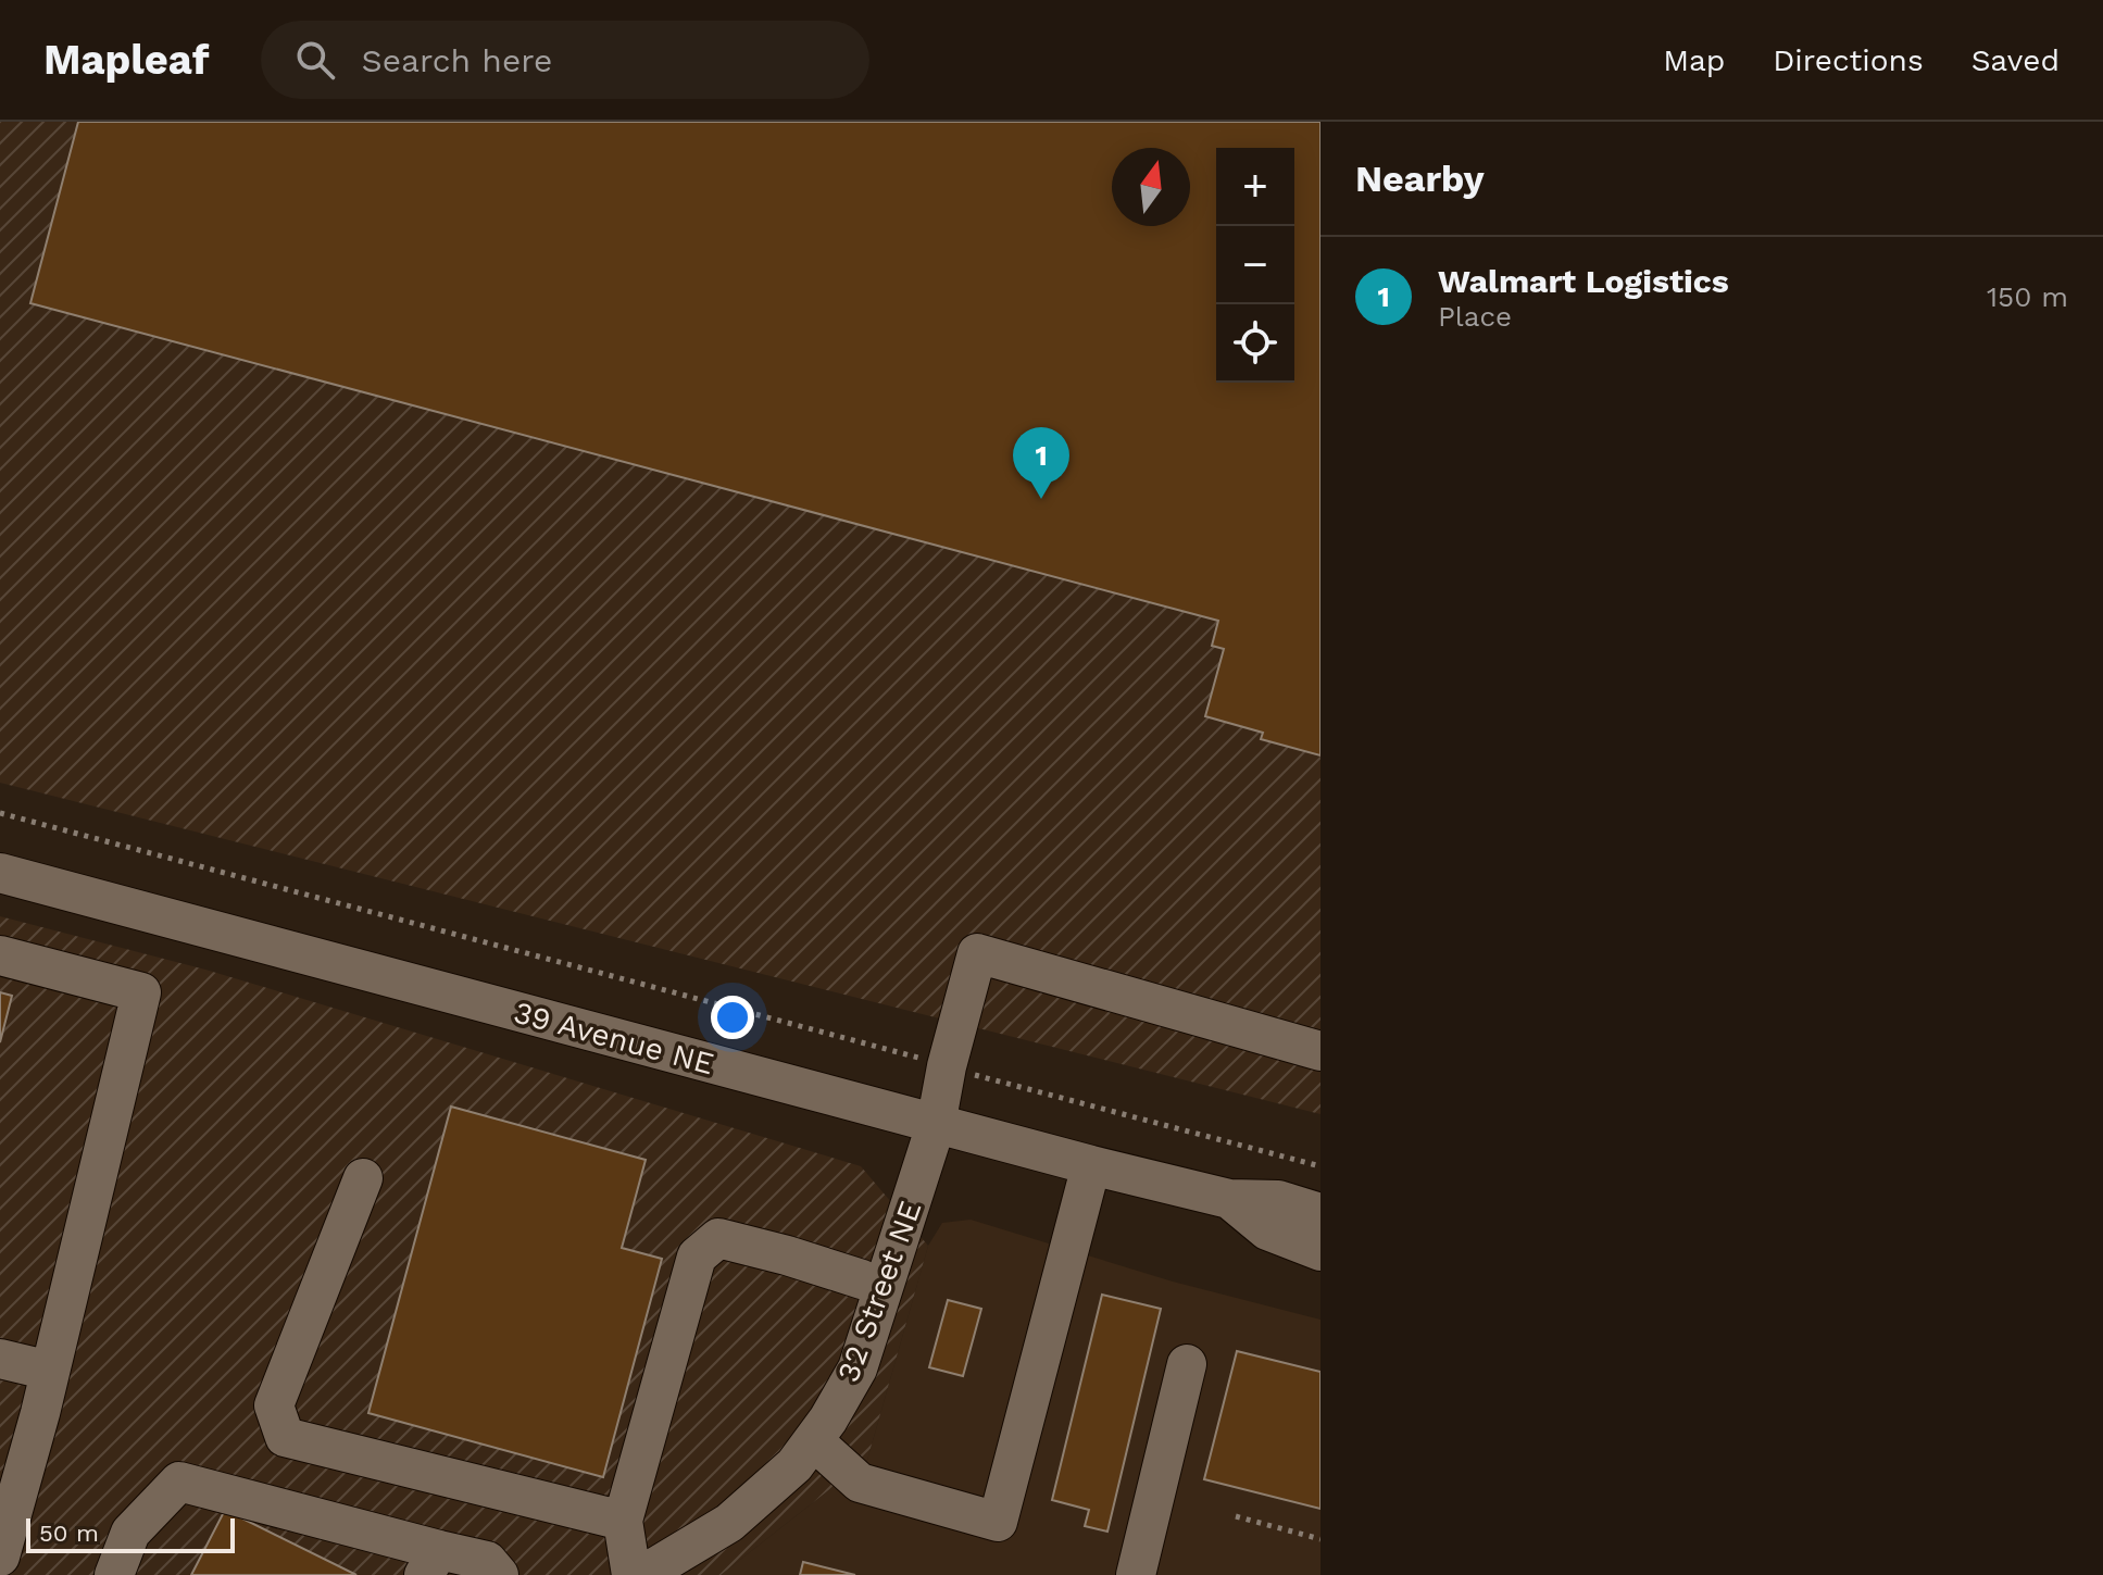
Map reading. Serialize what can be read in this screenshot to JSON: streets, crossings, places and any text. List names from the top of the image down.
{
  "streets": {
    "street": ["39 Avenue NE", "32 Street NE"]
  },
  "crossings": [
    ["39 Avenue NE", "32 Street NE"]
  ],
  "scale_bar": "50 m",
  "north": "top",
  "page": {
    "header": "Mapleaf",
    "search": "Search here",
    "nav": ["Map", "Directions", "Saved"],
    "heading": "Nearby",
    "map_buttons": ["+", "−"],
    "list": [
      {
        "mark": "1",
        "name": "Walmart Logistics",
        "note": "Place",
        "value": "150 m"
      }
    ],
    "pins": "1",
    "scale": "50 m"
  }
}
